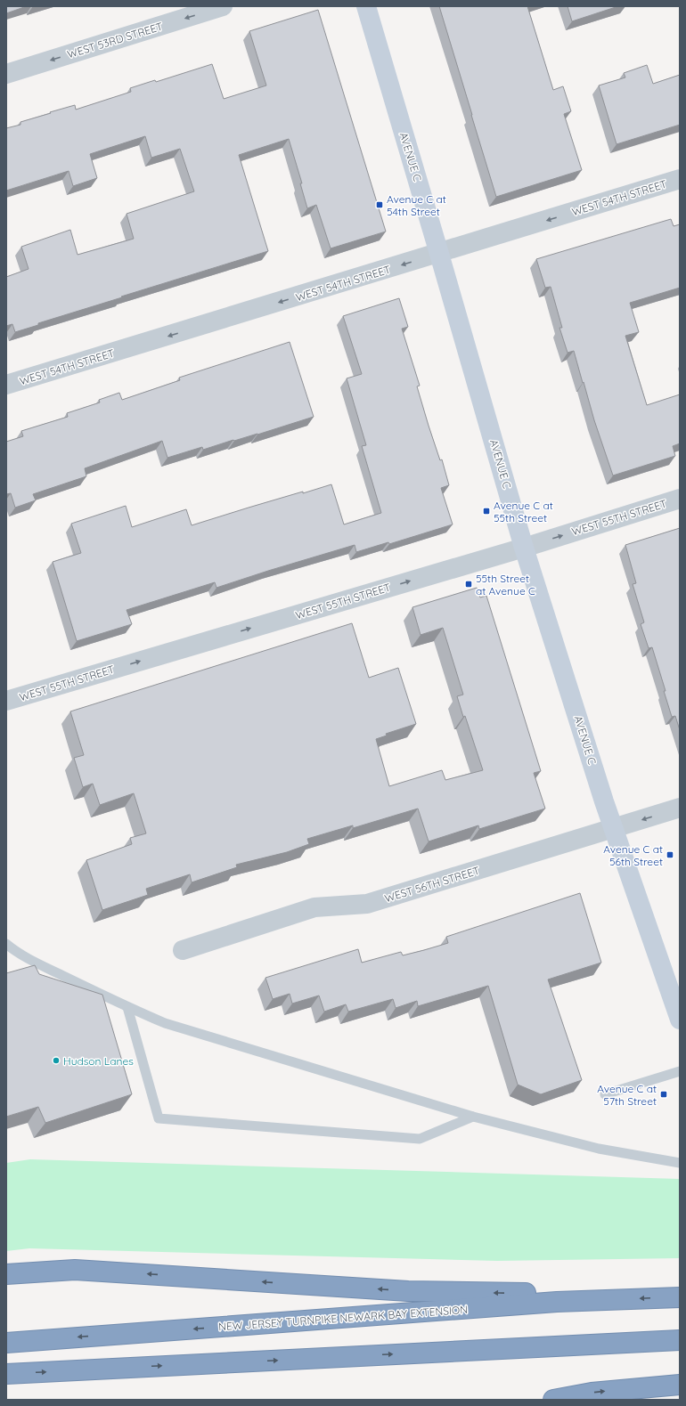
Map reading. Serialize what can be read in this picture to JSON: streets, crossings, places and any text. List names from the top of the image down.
{
  "streets": {
    "highway": ["NEW JERSEY TURNPIKE NEWARK BAY EXTENSION"],
    "main road": ["AVENUE C"],
    "street": [
      "WEST 53RD STREET",
      "WEST 54TH STREET",
      "WEST 55TH STREET",
      "WEST 56TH STREET"
    ]
  },
  "crossings": [
    ["AVENUE C", "WEST 54TH STREET"],
    ["AVENUE C", "WEST 55TH STREET"],
    ["AVENUE C", "WEST 56TH STREET"]
  ],
  "one_way": ["WEST 53RD STREET", "WEST 54TH STREET", "WEST 55TH STREET"],
  "places": {
    "transit": [
      "Avenue C at 54th Street",
      "Avenue C at 55th Street",
      "55th Street at Avenue C",
      "Avenue C at 56th Street",
      "Avenue C at 57th Street"
    ],
    "other": ["Hudson Lanes"]
  }
}
